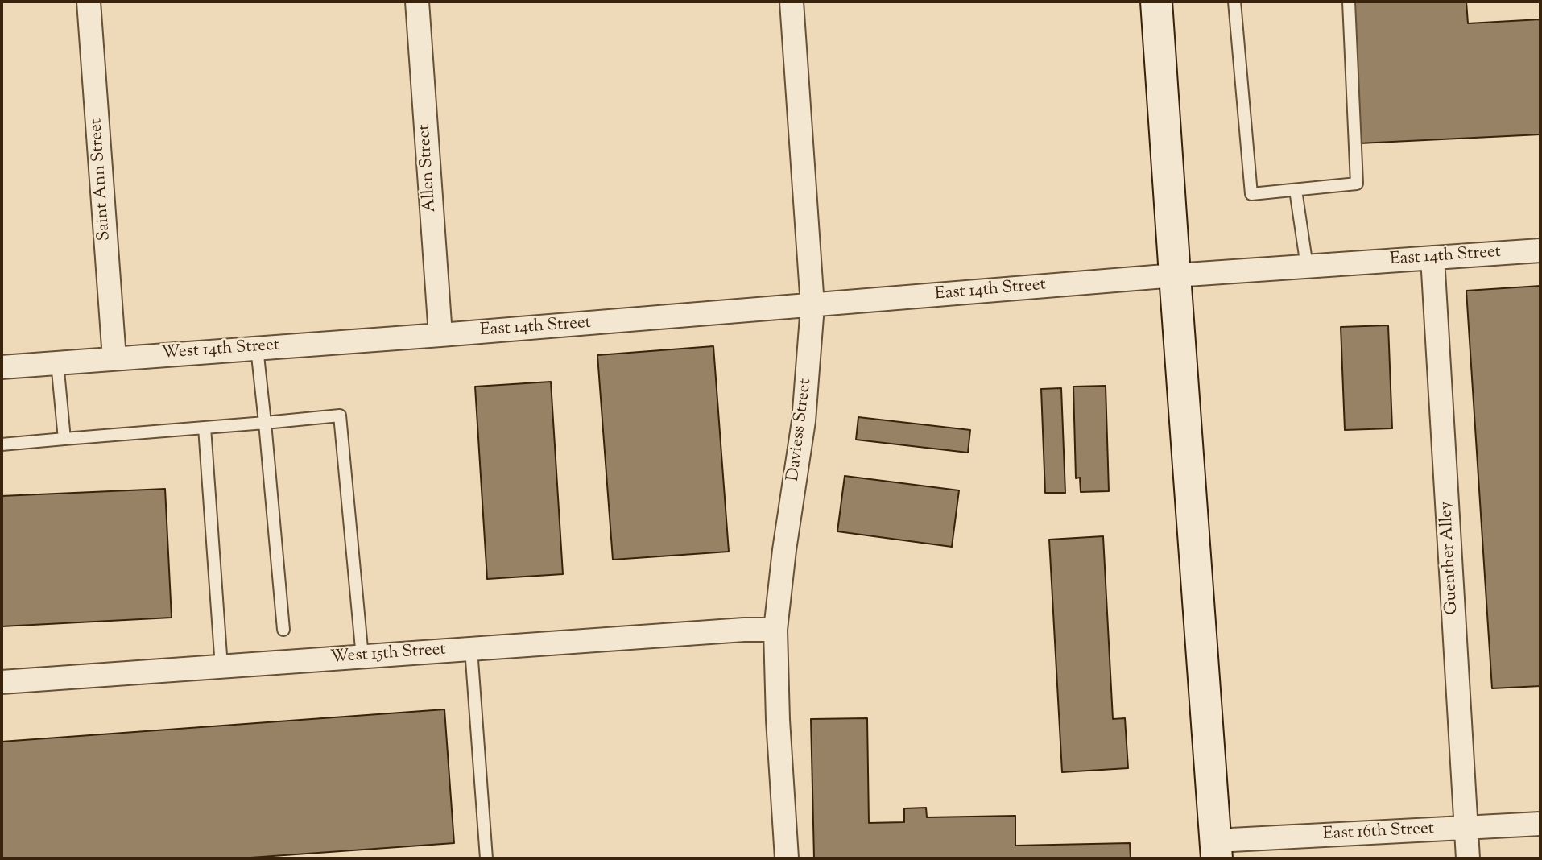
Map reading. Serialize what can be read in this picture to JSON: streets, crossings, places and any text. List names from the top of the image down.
{
  "streets": {
    "street": [
      "Allen Street",
      "Saint Ann Street",
      "East 14th Street",
      "West 14th Street",
      "Daviess Street",
      "Guenther Alley",
      "West 15th Street",
      "East 16th Street"
    ]
  },
  "crossings": [
    ["Allen Street", "East 14th Street"],
    ["Allen Street", "West 14th Street"],
    ["Saint Ann Street", "West 14th Street"],
    ["East 14th Street", "West 14th Street"],
    ["East 14th Street", "Daviess Street"],
    ["East 14th Street", "Guenther Alley"],
    ["Daviess Street", "West 15th Street"],
    ["Guenther Alley", "East 16th Street"]
  ]
}
